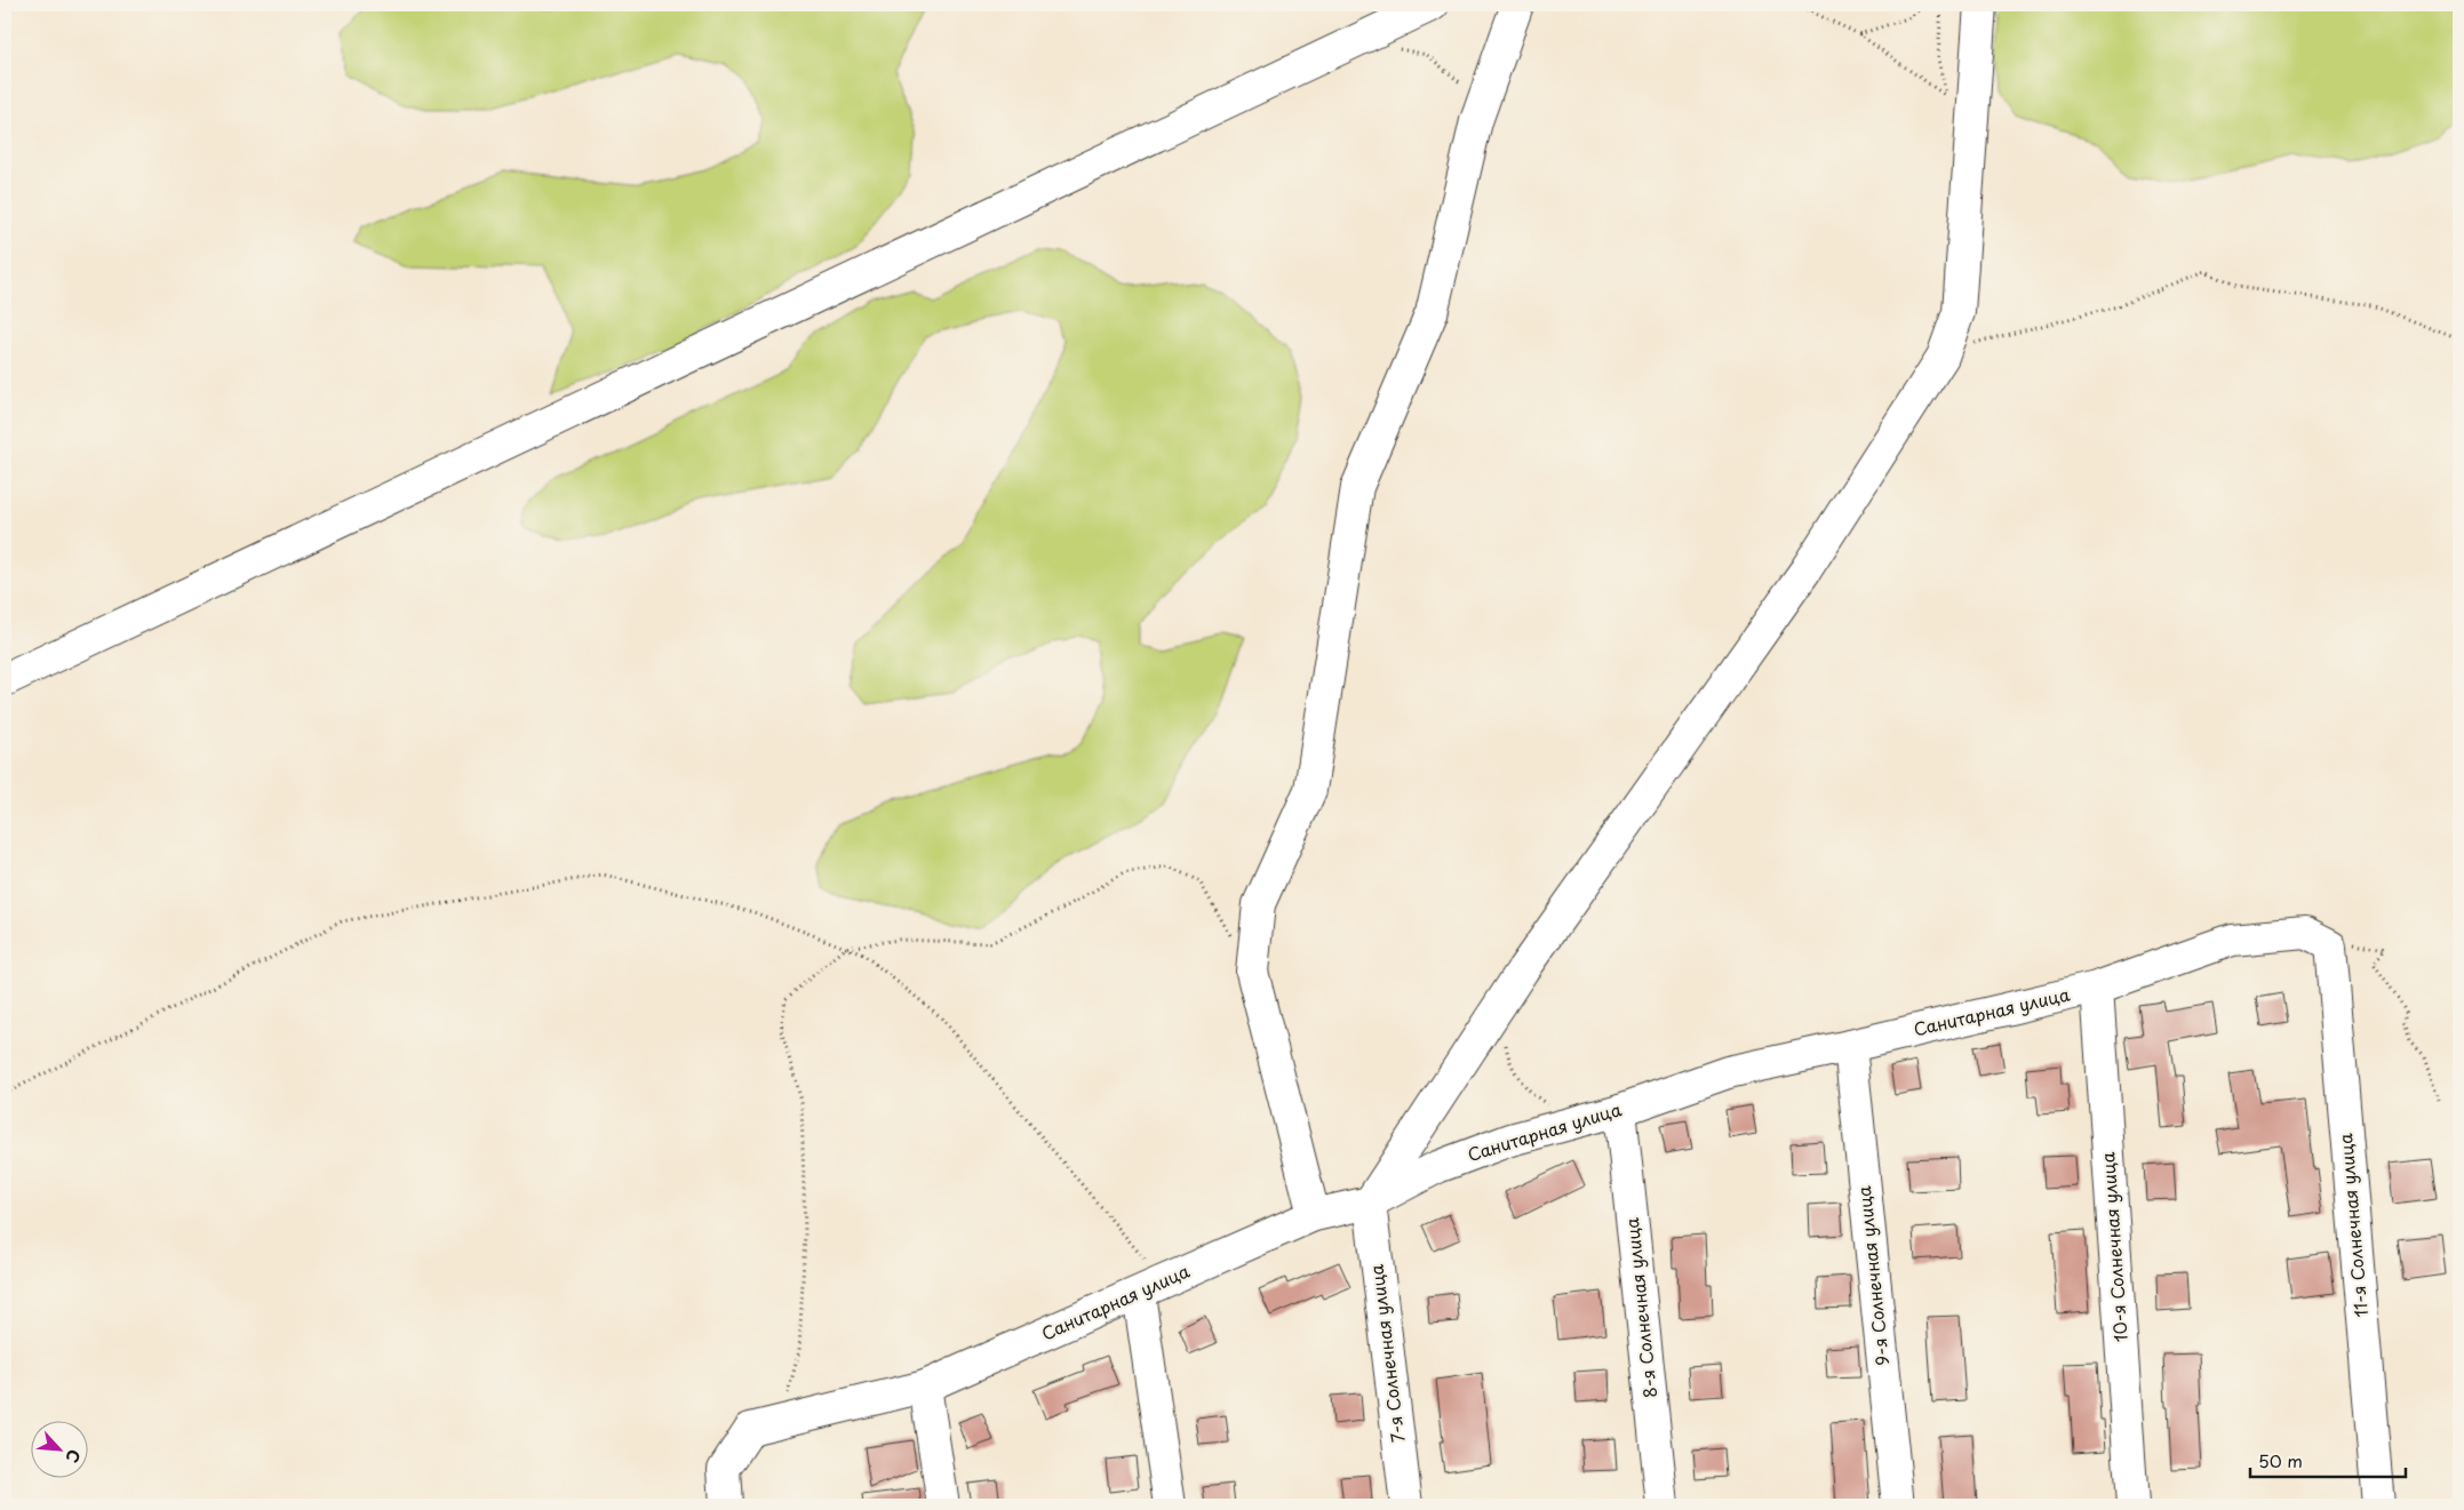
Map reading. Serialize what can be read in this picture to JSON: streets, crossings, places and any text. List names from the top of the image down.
{
  "streets": {
    "street": [
      "Санитарная улица",
      "11-я Солнечная улица",
      "10-я Солнечная улица",
      "9-я Солнечная улица",
      "8-я Солнечная улица",
      "7-я Солнечная улица"
    ]
  },
  "crossings": [
    ["Санитарная улица", "11-я Солнечная улица"],
    ["Санитарная улица", "10-я Солнечная улица"],
    ["Санитарная улица", "9-я Солнечная улица"],
    ["Санитарная улица", "8-я Солнечная улица"],
    ["Санитарная улица", "7-я Солнечная улица"]
  ],
  "scale_bar": "50 m",
  "north": "bottom right"
}
